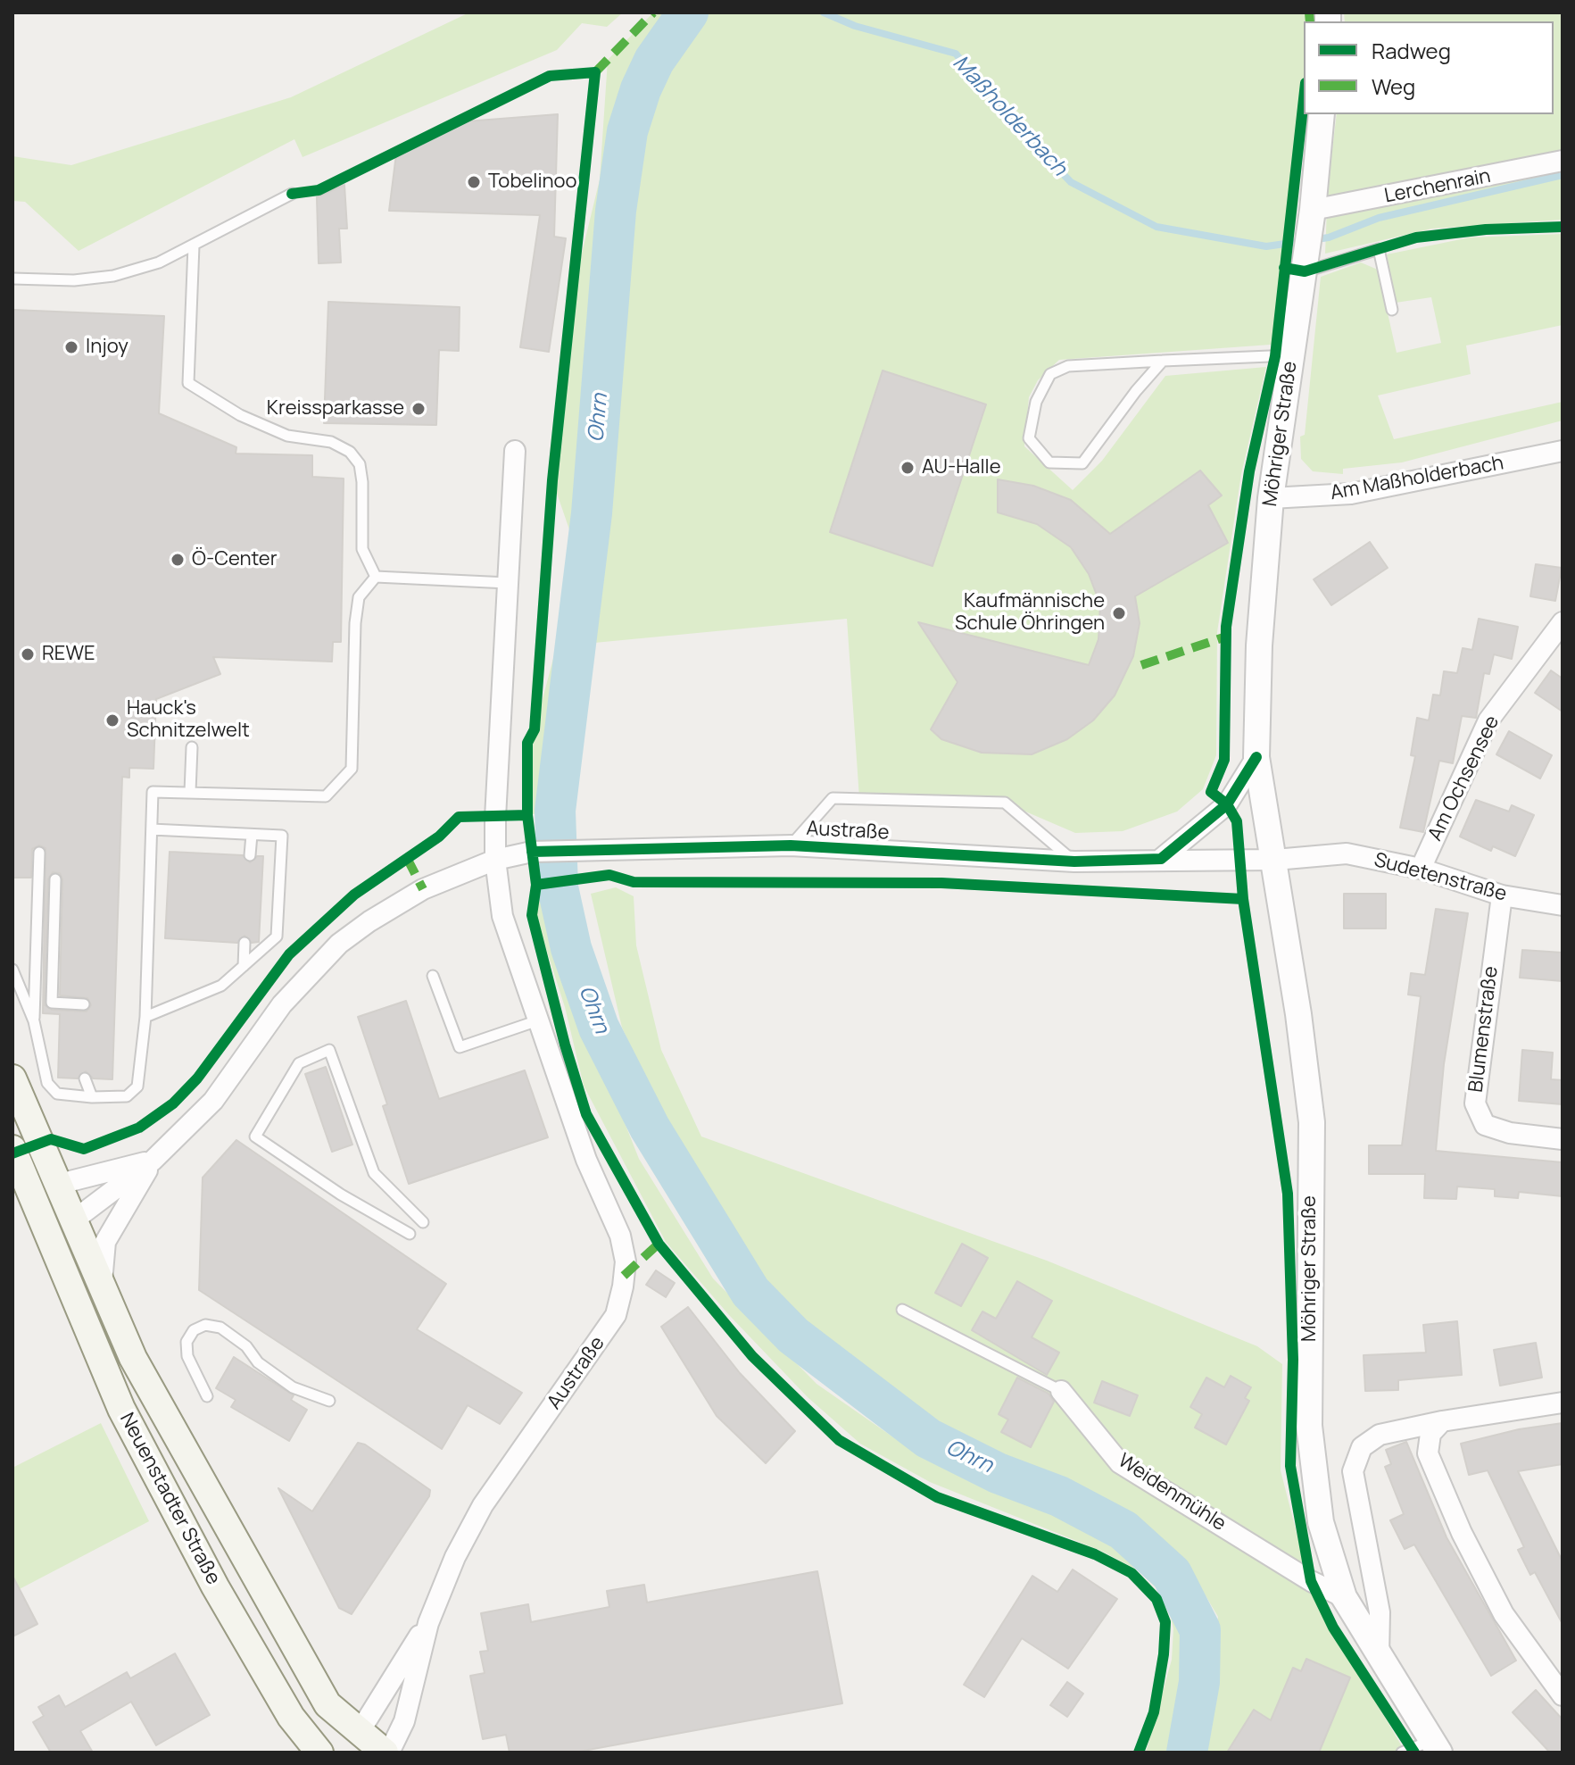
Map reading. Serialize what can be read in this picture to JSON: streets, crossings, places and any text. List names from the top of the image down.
{
  "streets": {
    "main road": ["Neuenstadter Straße"],
    "street": [
      "Lerchenrain",
      "Möhriger Straße",
      "Am Maßholderbach",
      "Am Ochsensee",
      "Austraße",
      "Sudetenstraße",
      "Blumenstraße",
      "Weidenmühle"
    ]
  },
  "crossings": [
    ["Lerchenrain", "Möhriger Straße"],
    ["Möhriger Straße", "Am Maßholderbach"],
    ["Möhriger Straße", "Austraße"],
    ["Möhriger Straße", "Sudetenstraße"],
    ["Möhriger Straße", "Weidenmühle"],
    ["Am Ochsensee", "Sudetenstraße"],
    ["Austraße", "Sudetenstraße"],
    ["Austraße", "Neuenstadter Straße"],
    ["Sudetenstraße", "Blumenstraße"]
  ],
  "water": ["Maßholderbach", "Ohrn"],
  "places": [
    "Tobelinoo",
    "Injoy",
    "Kreissparkasse",
    "AU-Halle",
    "Ö-Center",
    "Kaufmännische Schule Öhringen",
    "REWE",
    "Hauck's Schnitzelwelt"
  ],
  "legend": ["Radweg", "Weg"]
}
